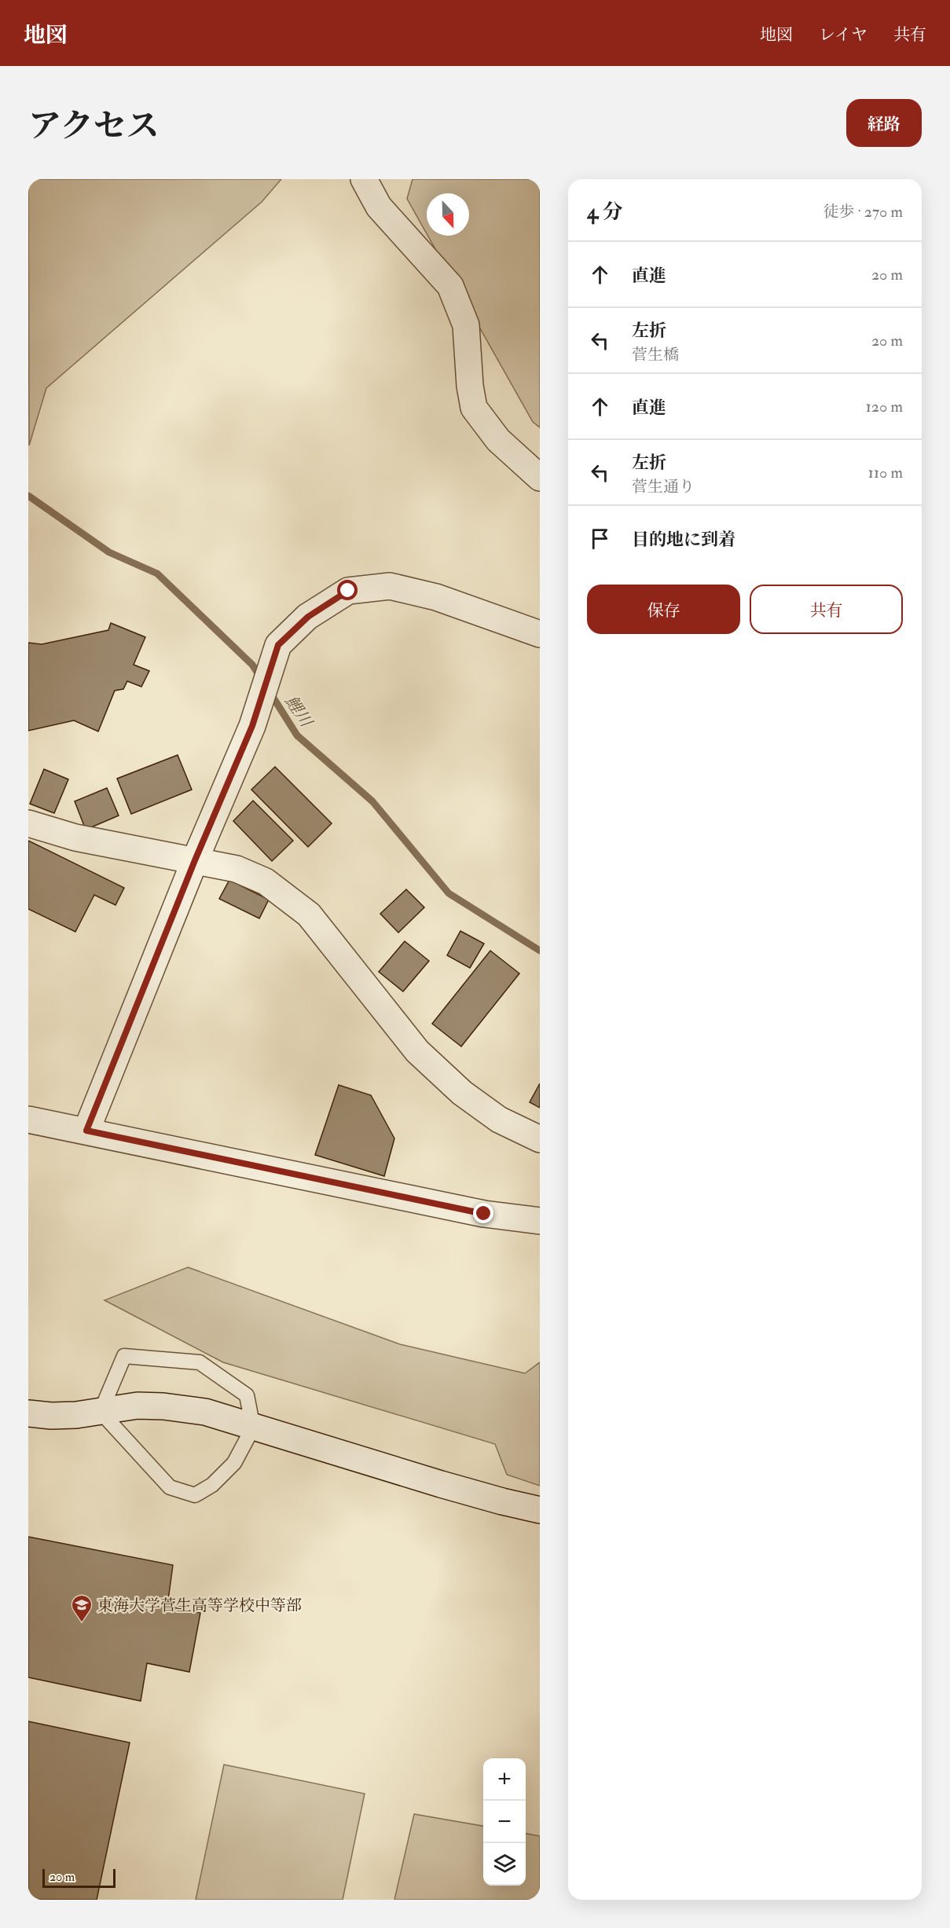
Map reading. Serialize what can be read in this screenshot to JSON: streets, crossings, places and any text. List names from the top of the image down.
{
  "water": ["鯉川"],
  "places": {
    "school or university": ["東海大学菅生高等学校中等部"]
  },
  "scale_bar": "20 m",
  "north": "bottom",
  "page": {
    "header": "地図",
    "nav": ["地図", "レイヤ", "共有"],
    "title": "アクセス",
    "buttons": [
      "経路",
      ["保存", "共有"]
    ],
    "heading": ["4 分", "徒歩 · 270 m"],
    "list": [
      ["直進", "20 m"],
      ["左折", "菅生橋", "20 m"],
      ["直進", "120 m"],
      ["左折", "菅生通り", "110 m"],
      "目的地に到着"
    ],
    "map_buttons": ["+", "−"],
    "scale": "20 m"
  }
}
